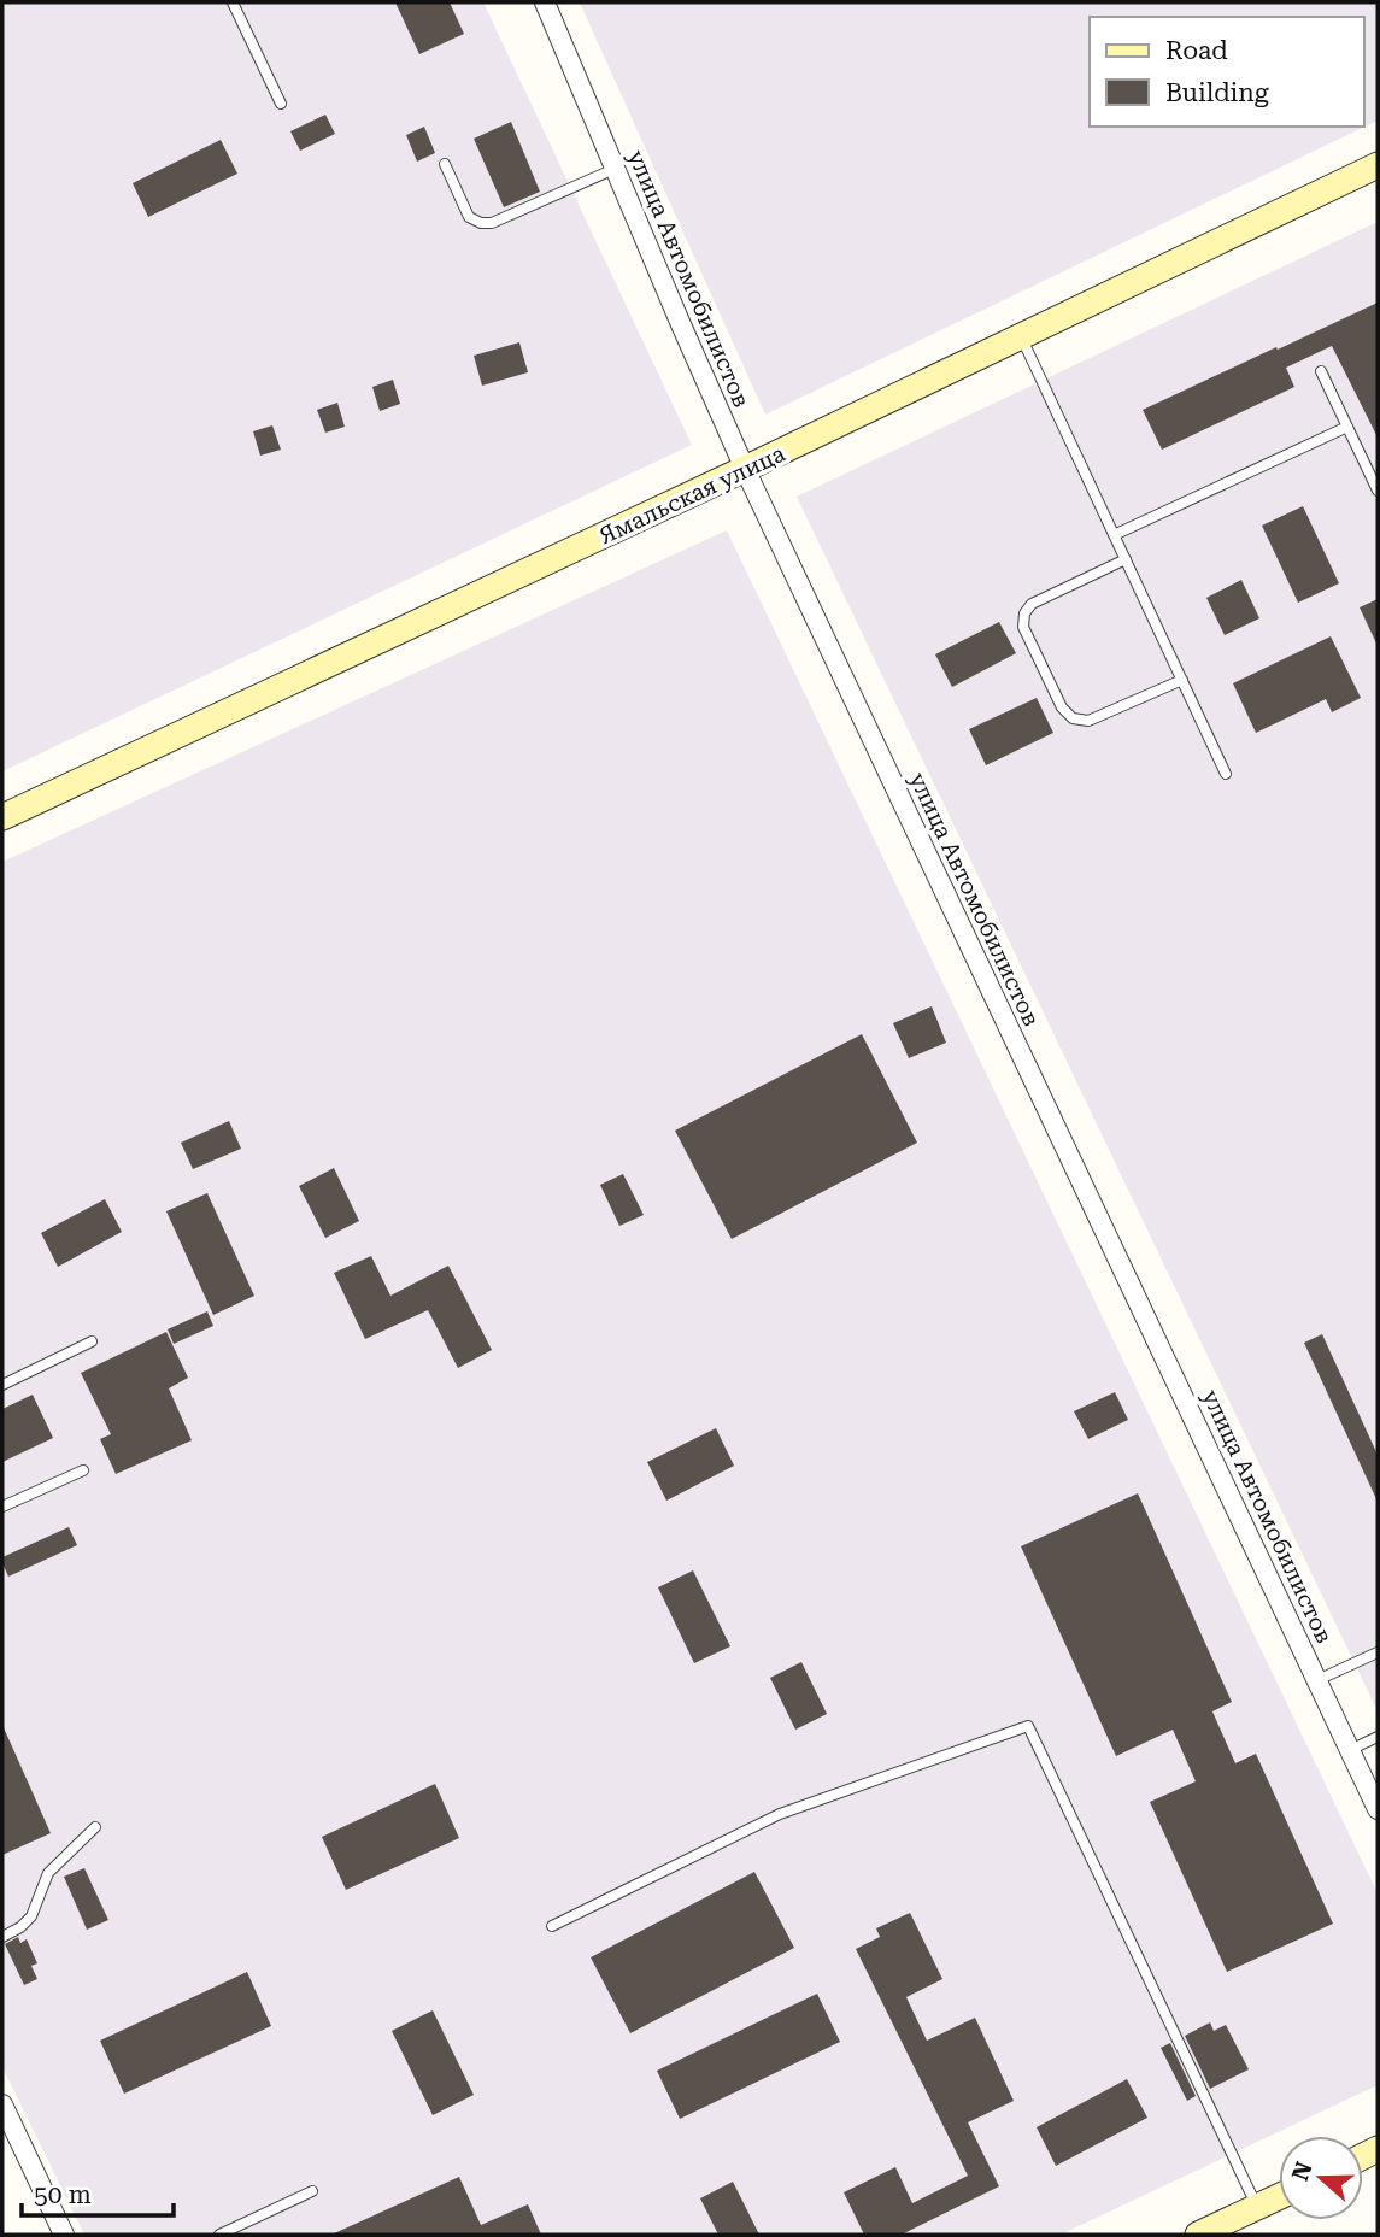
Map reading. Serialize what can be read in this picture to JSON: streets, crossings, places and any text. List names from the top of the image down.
{
  "streets": {
    "street": ["улица Автомобилистов", "Ямальская улица"]
  },
  "crossings": [
    ["улица Автомобилистов", "Ямальская улица"]
  ],
  "legend": ["Road", "Building"],
  "scale_bar": "50 m",
  "north": "left"
}
